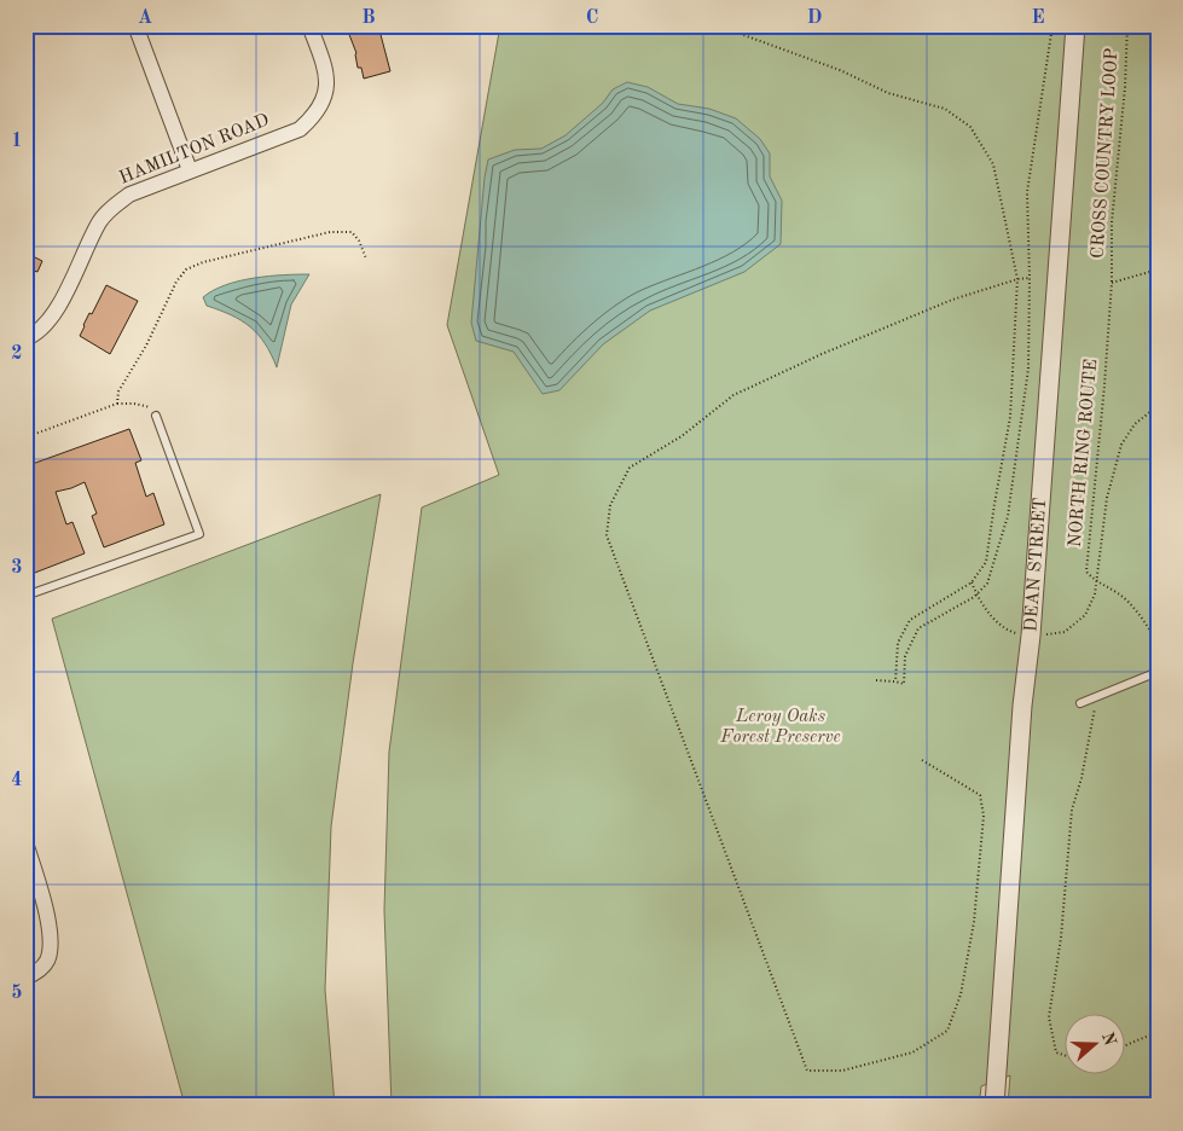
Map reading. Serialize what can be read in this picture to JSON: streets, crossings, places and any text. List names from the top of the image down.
{
  "streets": {
    "street": ["HAMILTON ROAD", "DEAN STREET"],
    "path": ["CROSS COUNTRY LOOP", "NORTH RING ROUTE"]
  },
  "crossings": [
    ["CROSS COUNTRY LOOP", "NORTH RING ROUTE"]
  ],
  "parks": ["Leroy Oaks Forest Preserve"],
  "north": "right",
  "grid": {
    "columns": [
      "A",
      "B",
      "C",
      "D",
      "E"
    ],
    "rows": [
      "1",
      "2",
      "3",
      "4",
      "5"
    ]
  }
}
